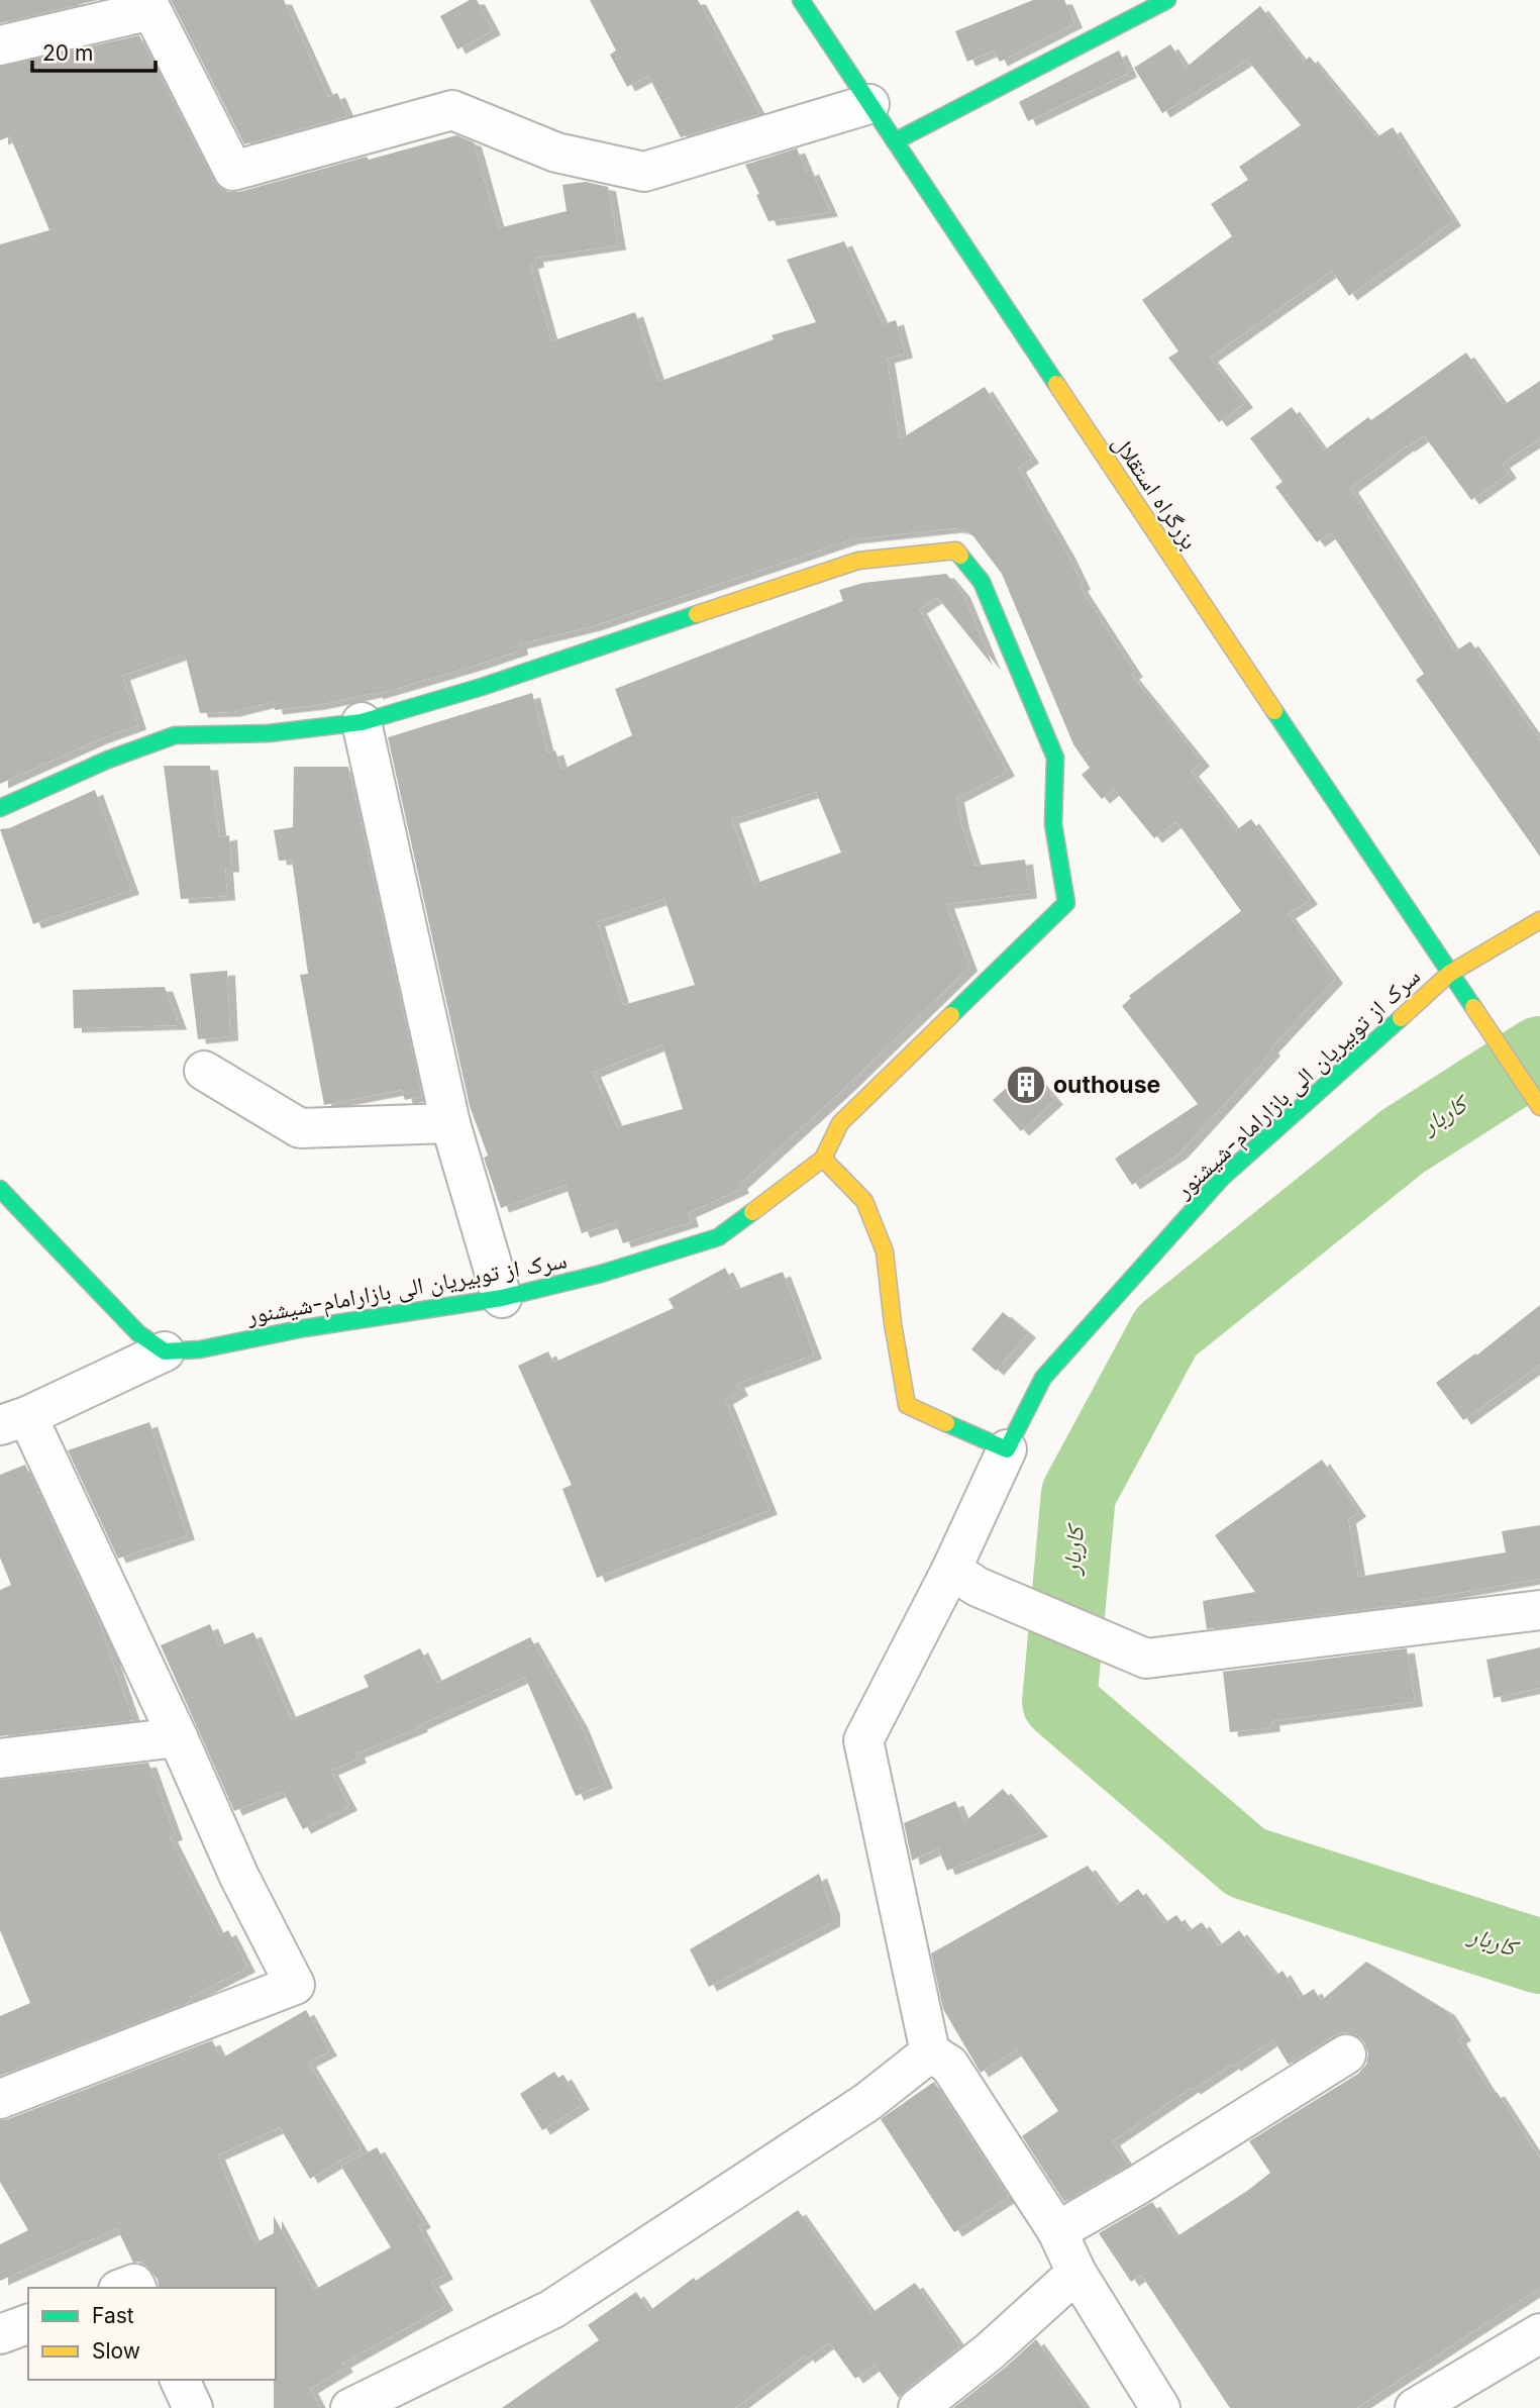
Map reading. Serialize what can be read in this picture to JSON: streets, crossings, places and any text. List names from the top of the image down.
{
  "streets": {
    "main road": ["بزرگراه استقلال", "سرک از توبیریان الی بازارامام-شیشنور"]
  },
  "crossings": [
    ["بزرگراه استقلال", "سرک از توبیریان الی بازارامام-شیشنور"]
  ],
  "water": ["کاربار"],
  "places": {
    "building": ["outhouse"]
  },
  "legend": ["Fast", "Slow"],
  "scale_bar": "20 m"
}
